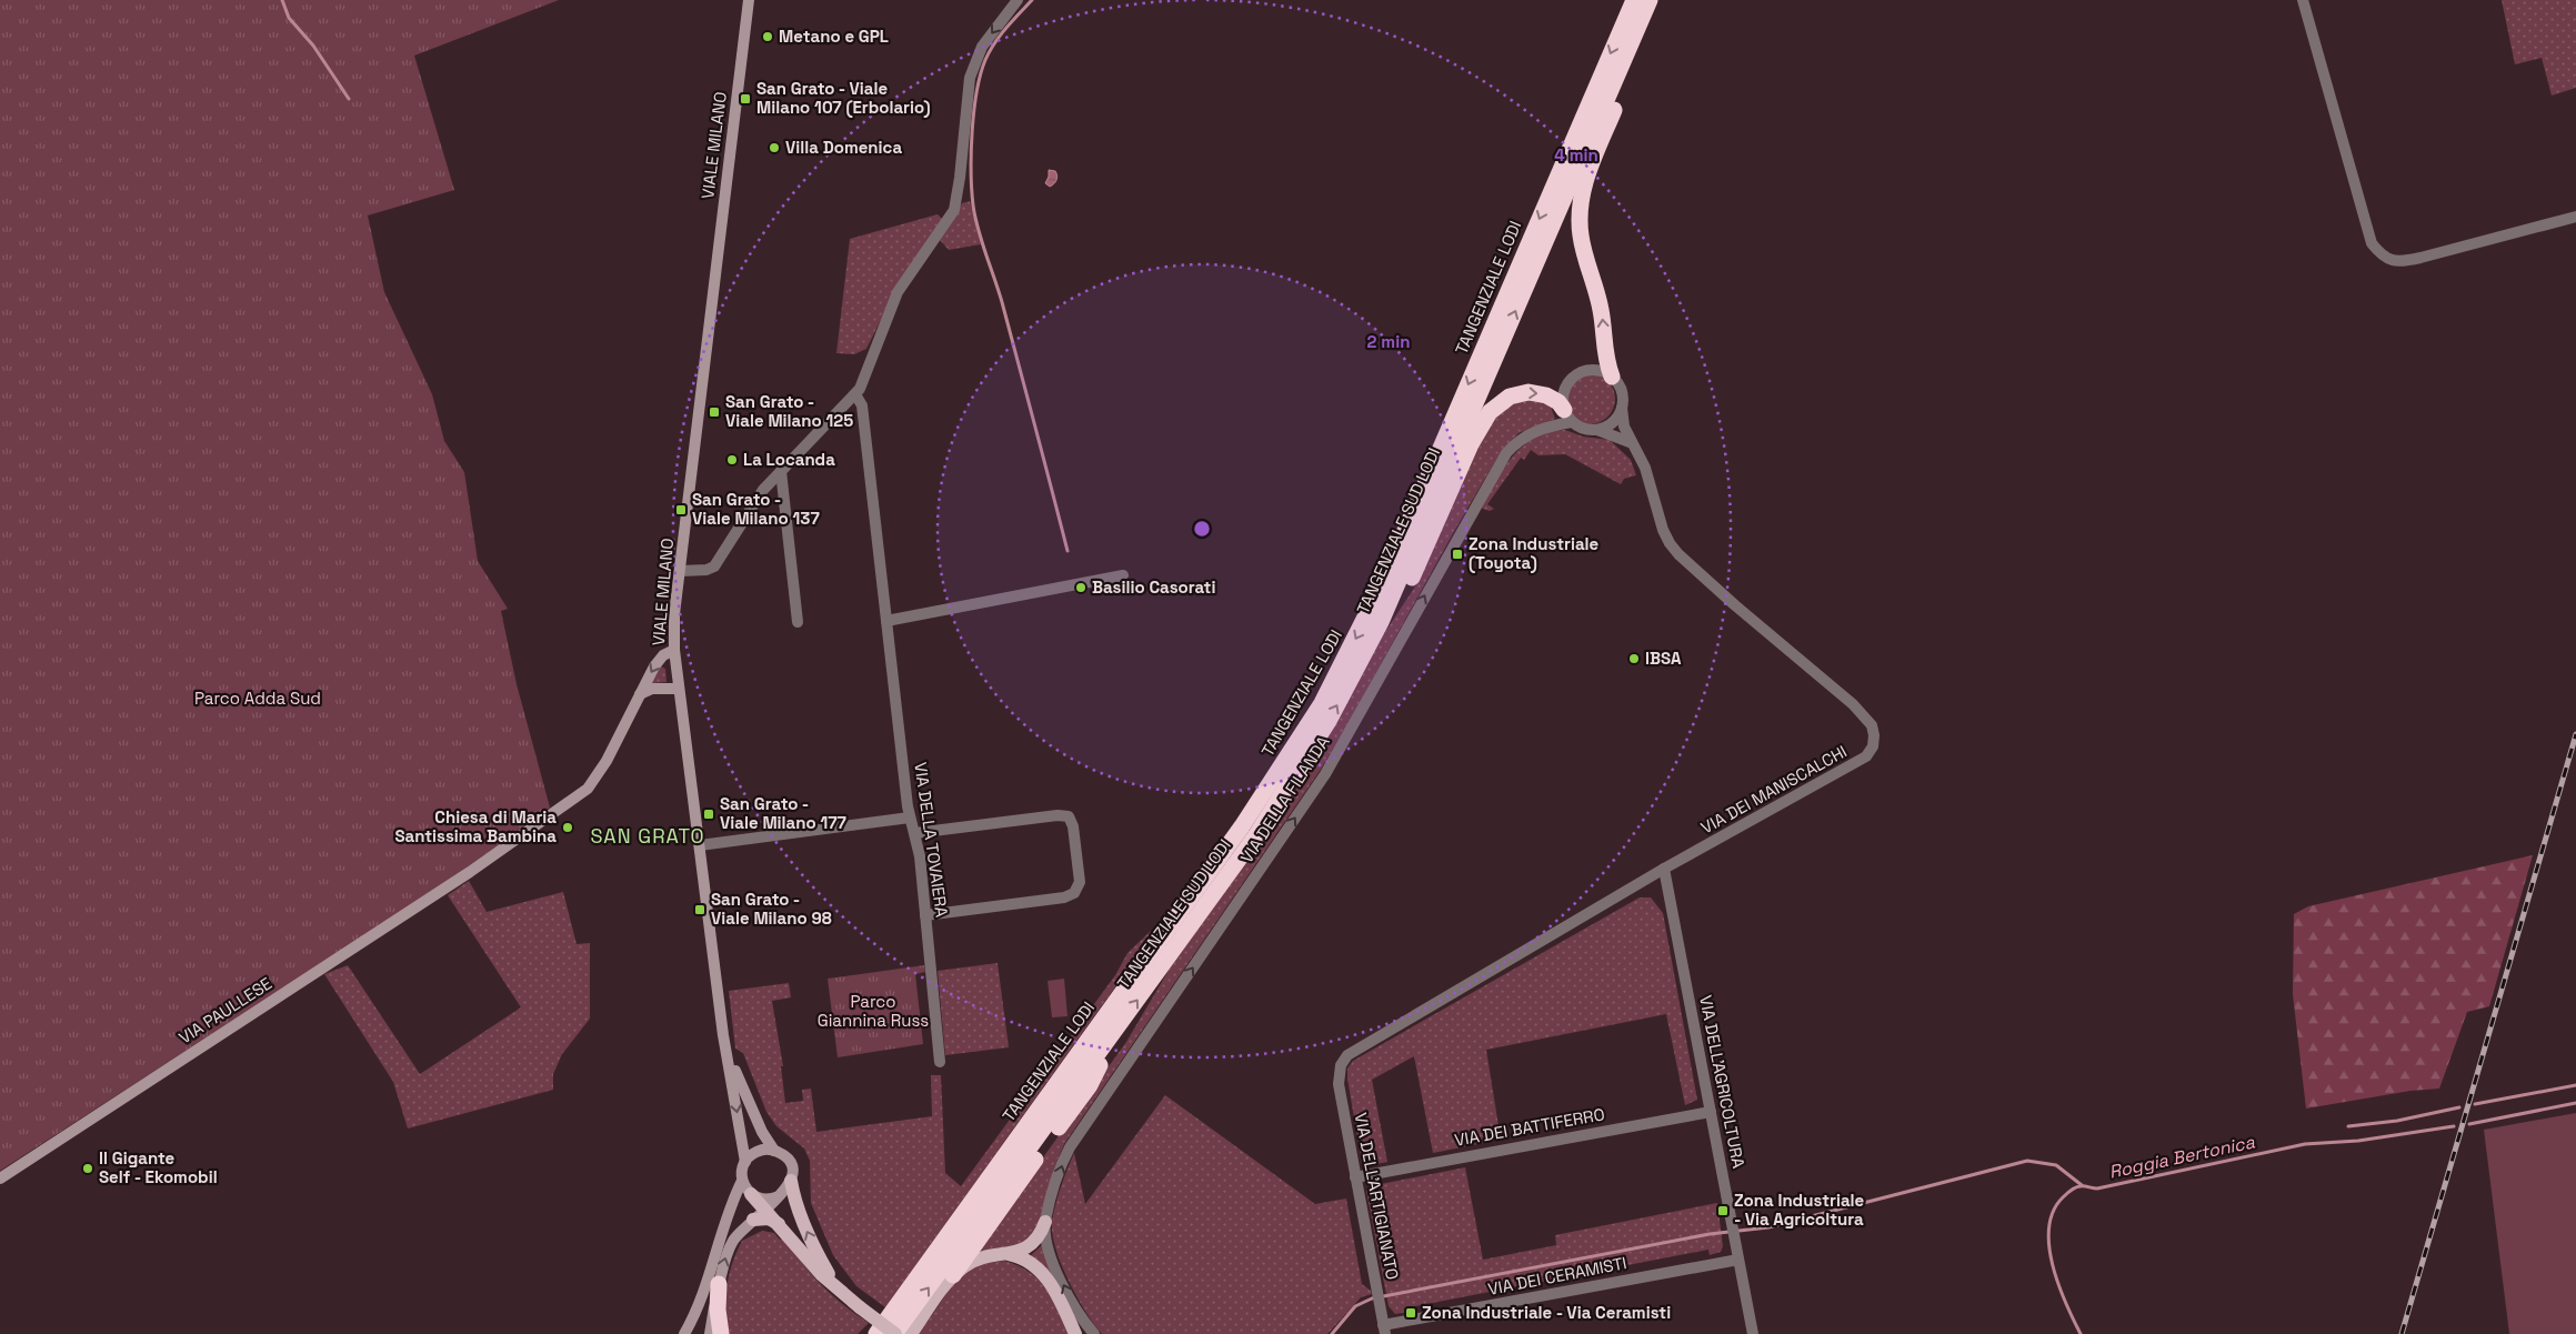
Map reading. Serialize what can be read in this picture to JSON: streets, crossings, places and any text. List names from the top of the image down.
{
  "streets": {
    "highway": ["TANGENZIALE LODI", "TANGENZIALE SUD LODI"],
    "street": [
      "VIALE MILANO",
      "VIA DEI MANISCALCHI",
      "VIA DELLA FILANDA",
      "VIA DELLA TOVAIERA",
      "VIA PAULLESE",
      "VIA DELL'AGRICOLTURA",
      "VIA DEI BATTIFERRO",
      "VIA DELL'ARTIGIANATO",
      "VIA DEI CERAMISTI"
    ]
  },
  "crossings": [
    ["VIALE MILANO", "VIA PAULLESE"],
    ["VIA DEI MANISCALCHI", "VIA DELL'AGRICOLTURA"],
    ["VIA DEI MANISCALCHI", "VIA DELL'ARTIGIANATO"],
    ["VIA DELL'AGRICOLTURA", "VIA DEI BATTIFERRO"],
    ["VIA DELL'AGRICOLTURA", "VIA DEI CERAMISTI"],
    ["VIA DEI BATTIFERRO", "VIA DELL'ARTIGIANATO"],
    ["VIA DELL'ARTIGIANATO", "VIA DEI CERAMISTI"]
  ],
  "one_way": ["TANGENZIALE LODI", "TANGENZIALE SUD LODI", "VIA DELLA FILANDA"],
  "districts": ["SAN GRATO"],
  "water": ["Roggia Bertonica"],
  "parks": ["Parco Adda Sud", "Parco Giannina Russ"],
  "places": {
    "other": [
      "Metano e GPL",
      "Villa Domenica",
      "La Locanda",
      "Basilio Casorati",
      "IBSA",
      "Chiesa di Maria Santissima Bambina",
      "Il Gigante Self - Ekomobil"
    ],
    "transit": [
      "San Grato - Viale Milano 107 (Erbolario)",
      "San Grato - Viale Milano 125",
      "San Grato - Viale Milano 137",
      "Zona Industriale (Toyota)",
      "San Grato - Viale Milano 177",
      "San Grato - Viale Milano 98",
      "Zona Industriale - Via Agricoltura",
      "Zona Industriale - Via Ceramisti"
    ]
  },
  "rings": ["4 min", "2 min"]
}
